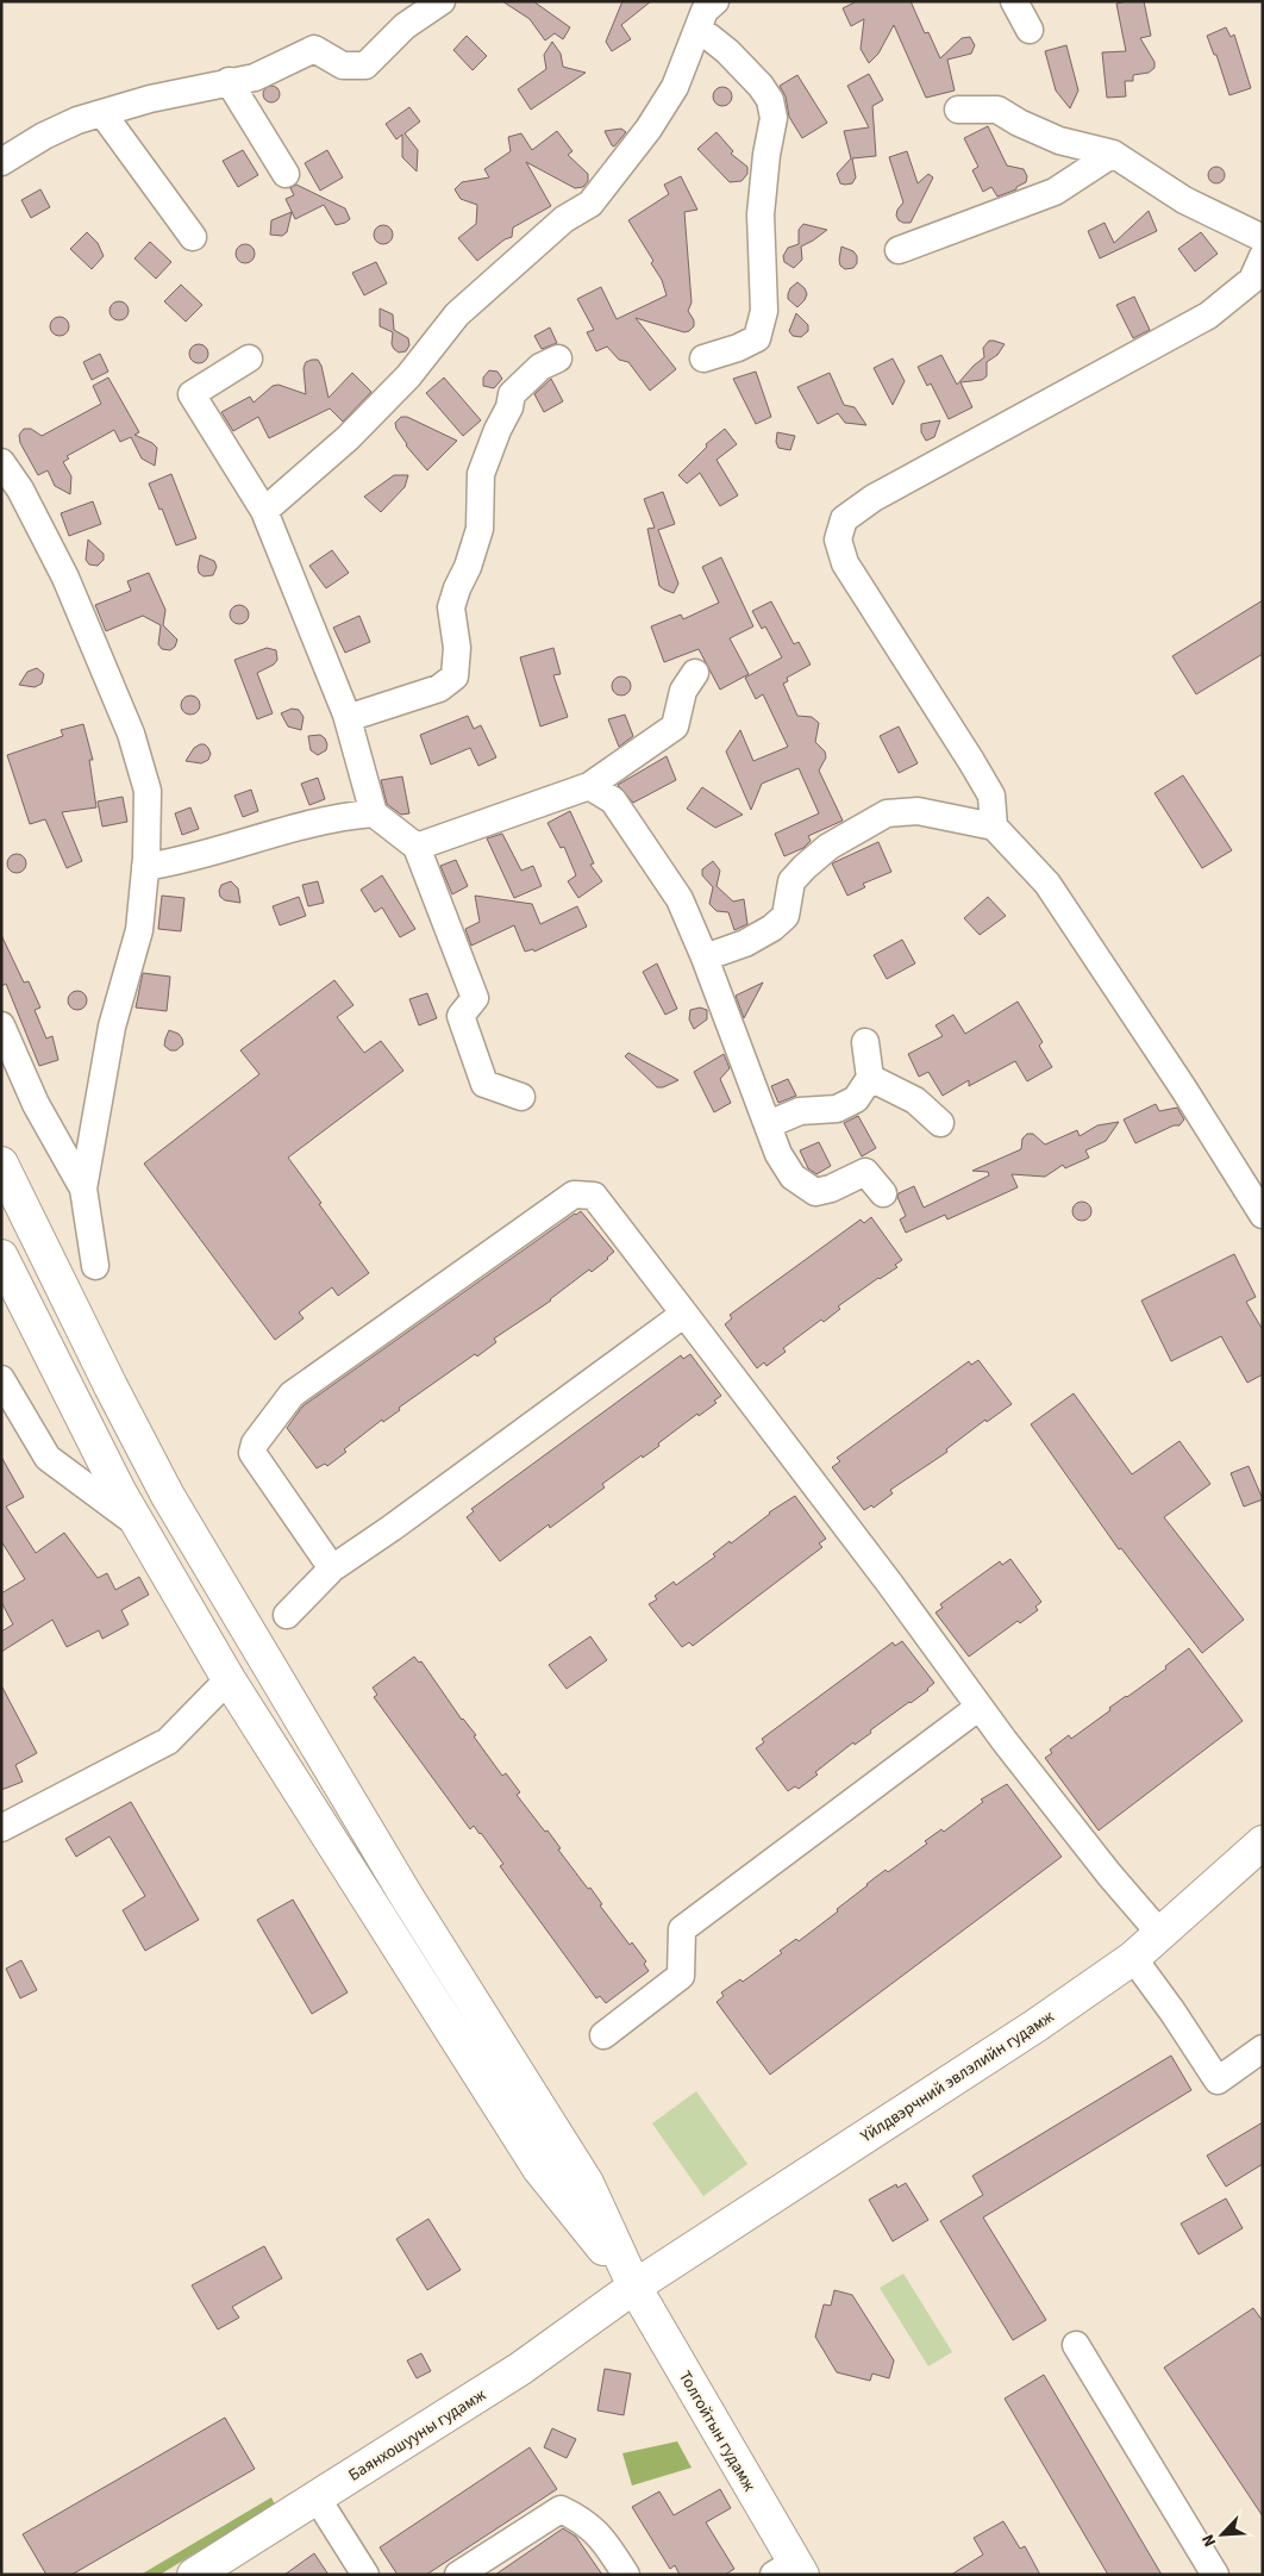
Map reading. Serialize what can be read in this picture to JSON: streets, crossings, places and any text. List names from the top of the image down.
{
  "streets": {
    "main road": ["Үйлдвэрчний эвлэлийн гудамж", "Толгойтын гудамж", "Баянхошууны гудамж"]
  },
  "crossings": [
    ["Үйлдвэрчний эвлэлийн гудамж", "Толгойтын гудамж"],
    ["Үйлдвэрчний эвлэлийн гудамж", "Баянхошууны гудамж"],
    ["Толгойтын гудамж", "Баянхошууны гудамж"]
  ],
  "north": "bottom left"
}
